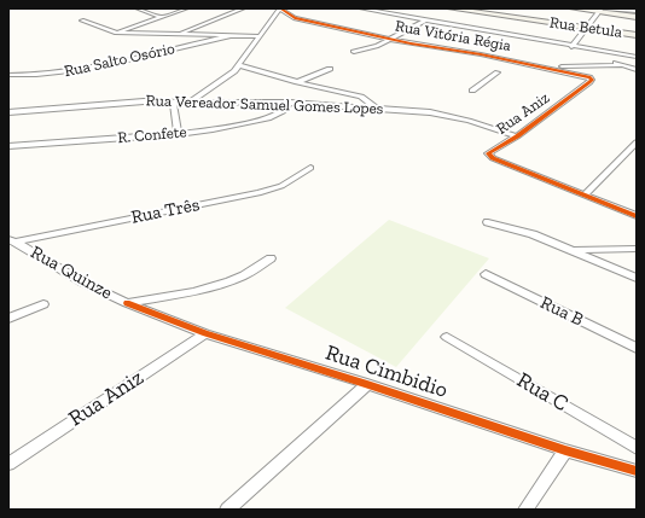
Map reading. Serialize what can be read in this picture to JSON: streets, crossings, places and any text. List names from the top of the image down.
{
  "streets": {
    "street": [
      "Rua Betula",
      "Rua Vitória Régia",
      "Rua Salto Osório",
      "Rua Vereador Samuel Gomes Lopes",
      "Rua Aniz",
      "R. Confete",
      "Rua Três",
      "Rua Quinze",
      "Rua B",
      "Rua Cimbidio",
      "Rua C"
    ]
  },
  "crossings": [
    ["Rua Vitória Régia", "Rua Aniz"],
    ["Rua Vereador Samuel Gomes Lopes", "Rua Aniz"],
    ["Rua Vereador Samuel Gomes Lopes", "R. Confete"],
    ["Rua Aniz", "Rua Cimbidio"],
    ["Rua Três", "Rua Quinze"],
    ["Rua Quinze", "Rua Cimbidio"]
  ]
}
